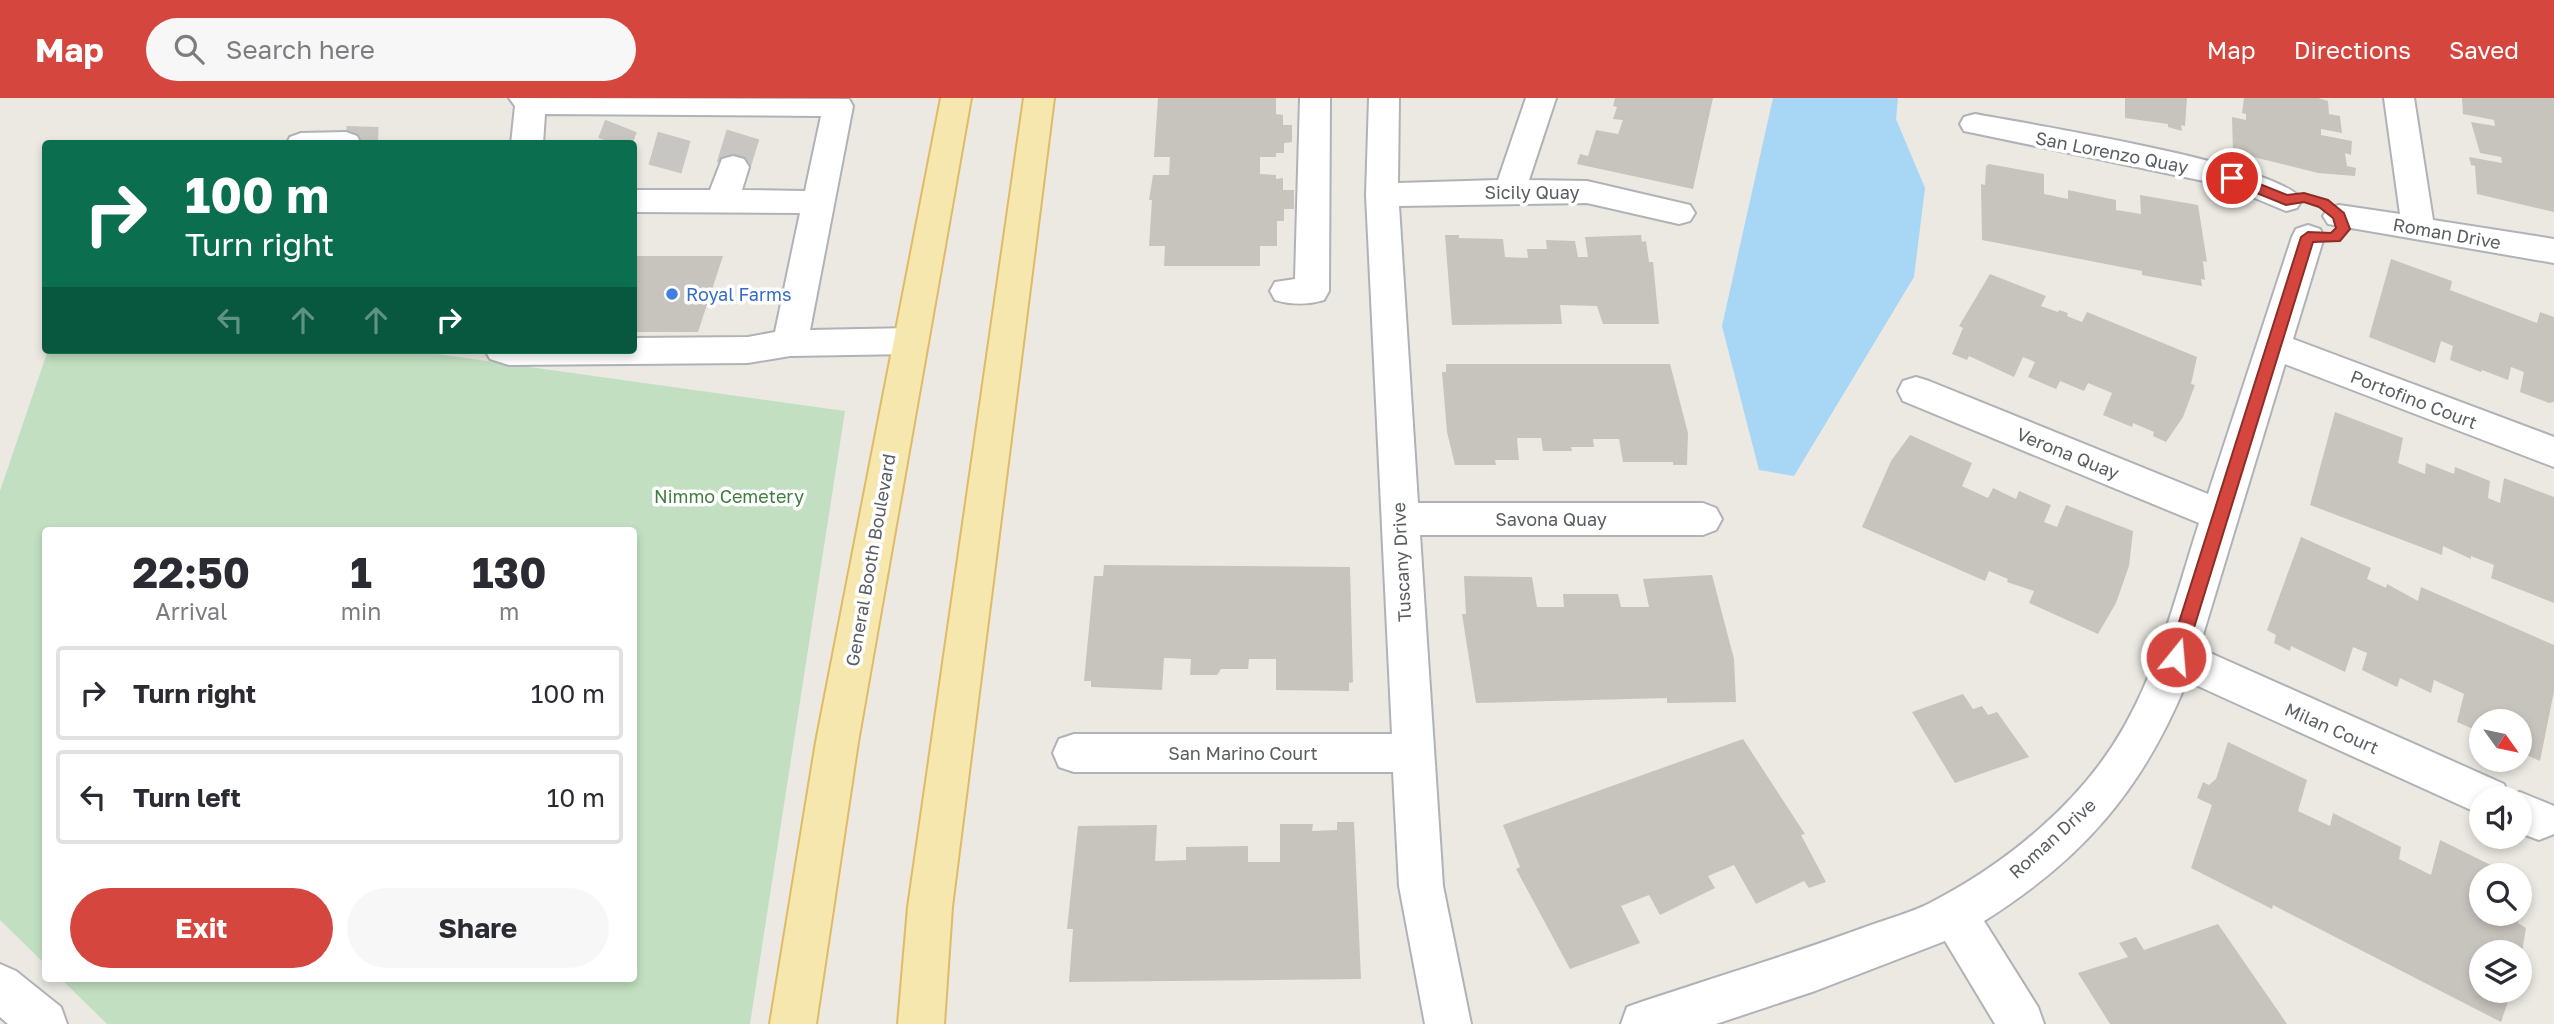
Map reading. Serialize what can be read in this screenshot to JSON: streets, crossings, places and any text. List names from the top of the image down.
{
  "streets": {
    "main road": ["General Booth Boulevard"],
    "street": [
      "San Lorenzo Quay",
      "Sicily Quay",
      "Roman Drive",
      "Portofino Court",
      "Verona Quay",
      "Savona Quay",
      "Tuscany Drive",
      "Milan Court",
      "San Marino Court"
    ]
  },
  "crossings": [
    ["San Lorenzo Quay", "Roman Drive"],
    ["Sicily Quay", "Tuscany Drive"],
    ["Roman Drive", "Portofino Court"],
    ["Roman Drive", "Verona Quay"],
    ["Roman Drive", "Milan Court"],
    ["Savona Quay", "Tuscany Drive"],
    ["Tuscany Drive", "San Marino Court"]
  ],
  "parks": ["Nimmo Cemetery"],
  "places": ["Royal Farms"],
  "north": "bottom right",
  "page": {
    "header": "Map",
    "search": "Search here",
    "nav": ["Map", "Directions", "Saved"],
    "turn": ["100 m", "Turn right"],
    "eta": [
      "22:50",
      "Arrival",
      "1",
      "min",
      "130",
      "m"
    ],
    "list": [
      {
        "name": "Turn right",
        "value": "100 m"
      },
      {
        "name": "Turn left",
        "value": "10 m"
      }
    ],
    "buttons": ["Exit", "Share"]
  }
}
